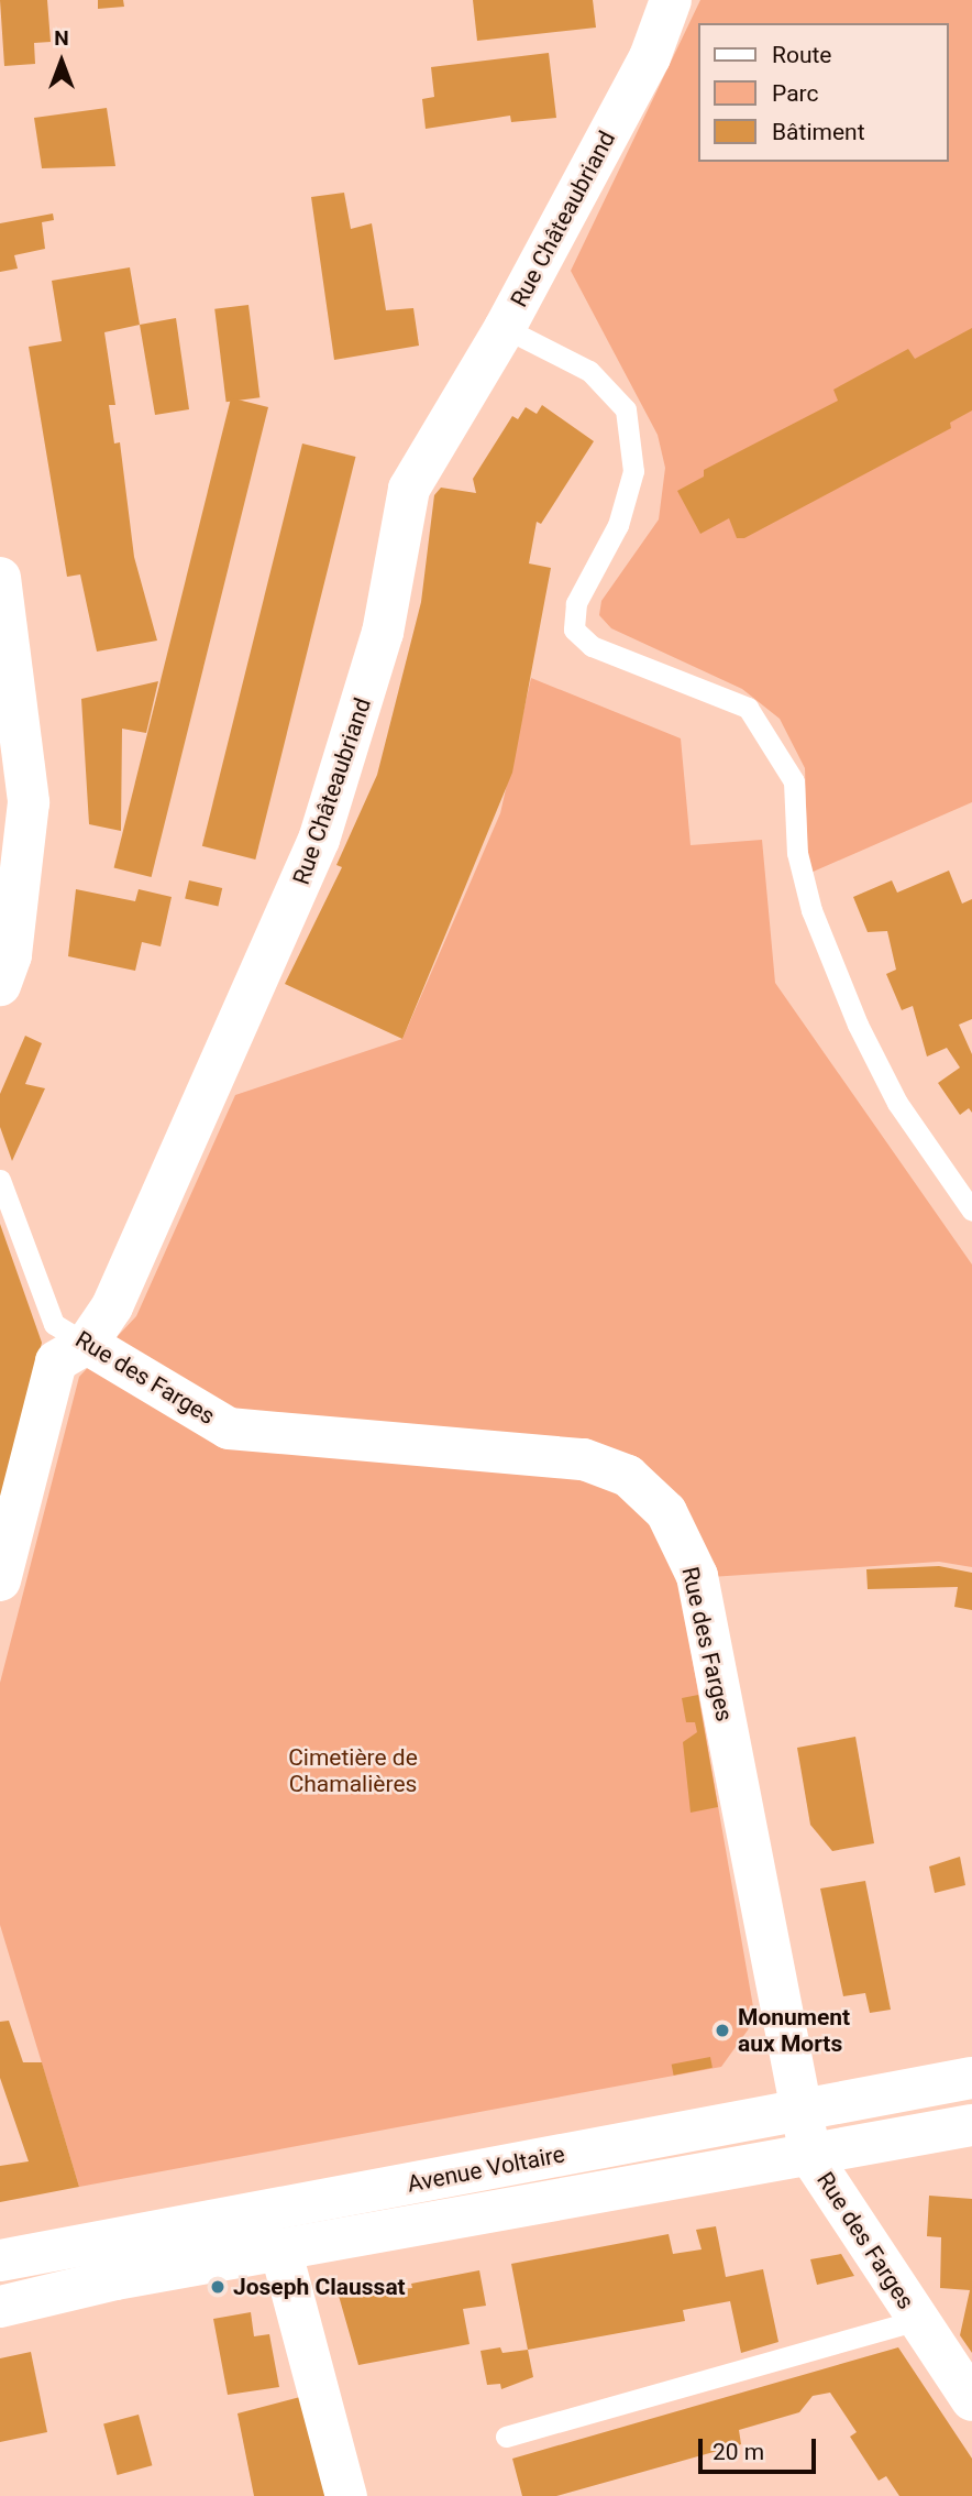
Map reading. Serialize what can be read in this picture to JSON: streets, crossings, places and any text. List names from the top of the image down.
{
  "streets": {
    "street": ["Rue Châteaubriand", "Rue des Farges", "Avenue Voltaire"]
  },
  "crossings": [
    ["Rue Châteaubriand", "Rue des Farges"],
    ["Rue des Farges", "Avenue Voltaire"]
  ],
  "parks": ["Cimetière de Chamalières"],
  "places": ["Monument aux Morts", "Joseph Claussat"],
  "legend": ["Route", "Parc", "Bâtiment"],
  "scale_bar": "20 m",
  "north": "top"
}
